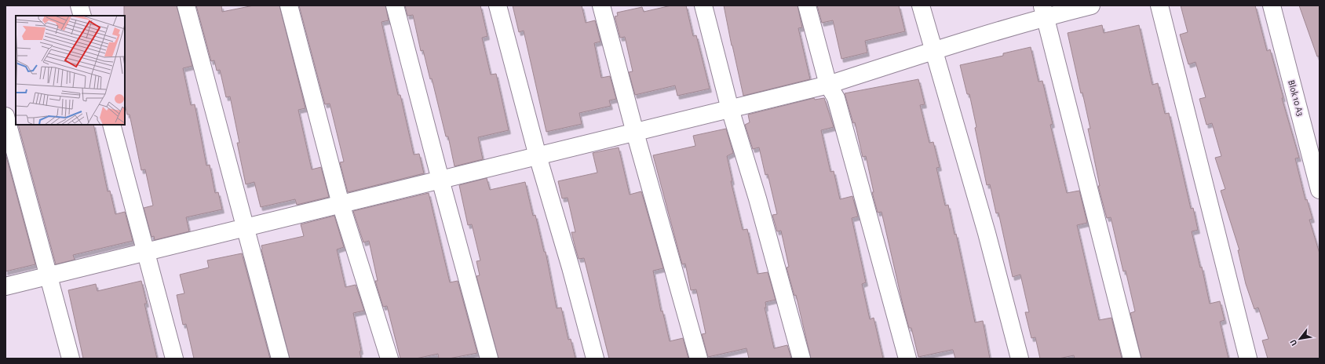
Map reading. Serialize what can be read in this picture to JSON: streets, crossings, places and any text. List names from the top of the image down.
{
  "streets": {
    "street": ["Blok 10 A3"]
  },
  "north": "bottom left"
}
